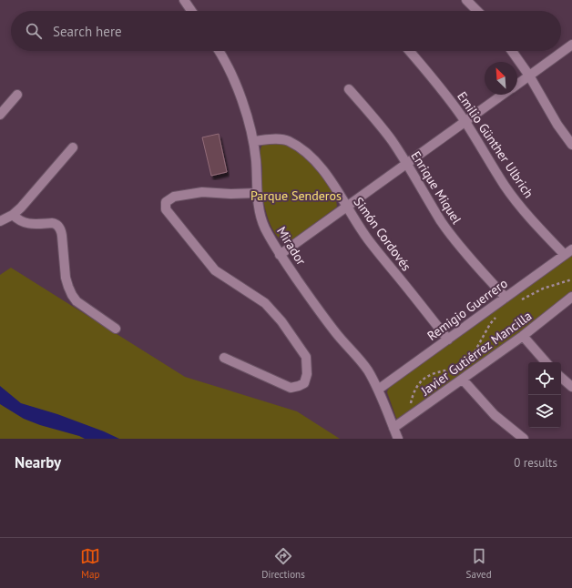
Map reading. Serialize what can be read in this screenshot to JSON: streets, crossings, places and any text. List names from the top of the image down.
{
  "streets": {
    "street": [
      "Emilio Günther Ulbrich",
      "Enrique Miquel",
      "Simón Cordovés",
      "Mirador",
      "Remigio Guerrero",
      "Javier Gutiérrez Mancilla"
    ]
  },
  "crossings": [
    ["Emilio Günther Ulbrich", "Remigio Guerrero"],
    ["Enrique Miquel", "Remigio Guerrero"],
    ["Simón Cordovés", "Mirador"],
    ["Simón Cordovés", "Remigio Guerrero"],
    ["Mirador", "Remigio Guerrero"],
    ["Mirador", "Javier Gutiérrez Mancilla"]
  ],
  "parks": ["Parque Senderos"],
  "north": "top left",
  "page": {
    "search": "Search here",
    "heading": ["Nearby", "0 results"],
    "nav": ["Map", "Directions", "Saved"]
  }
}
